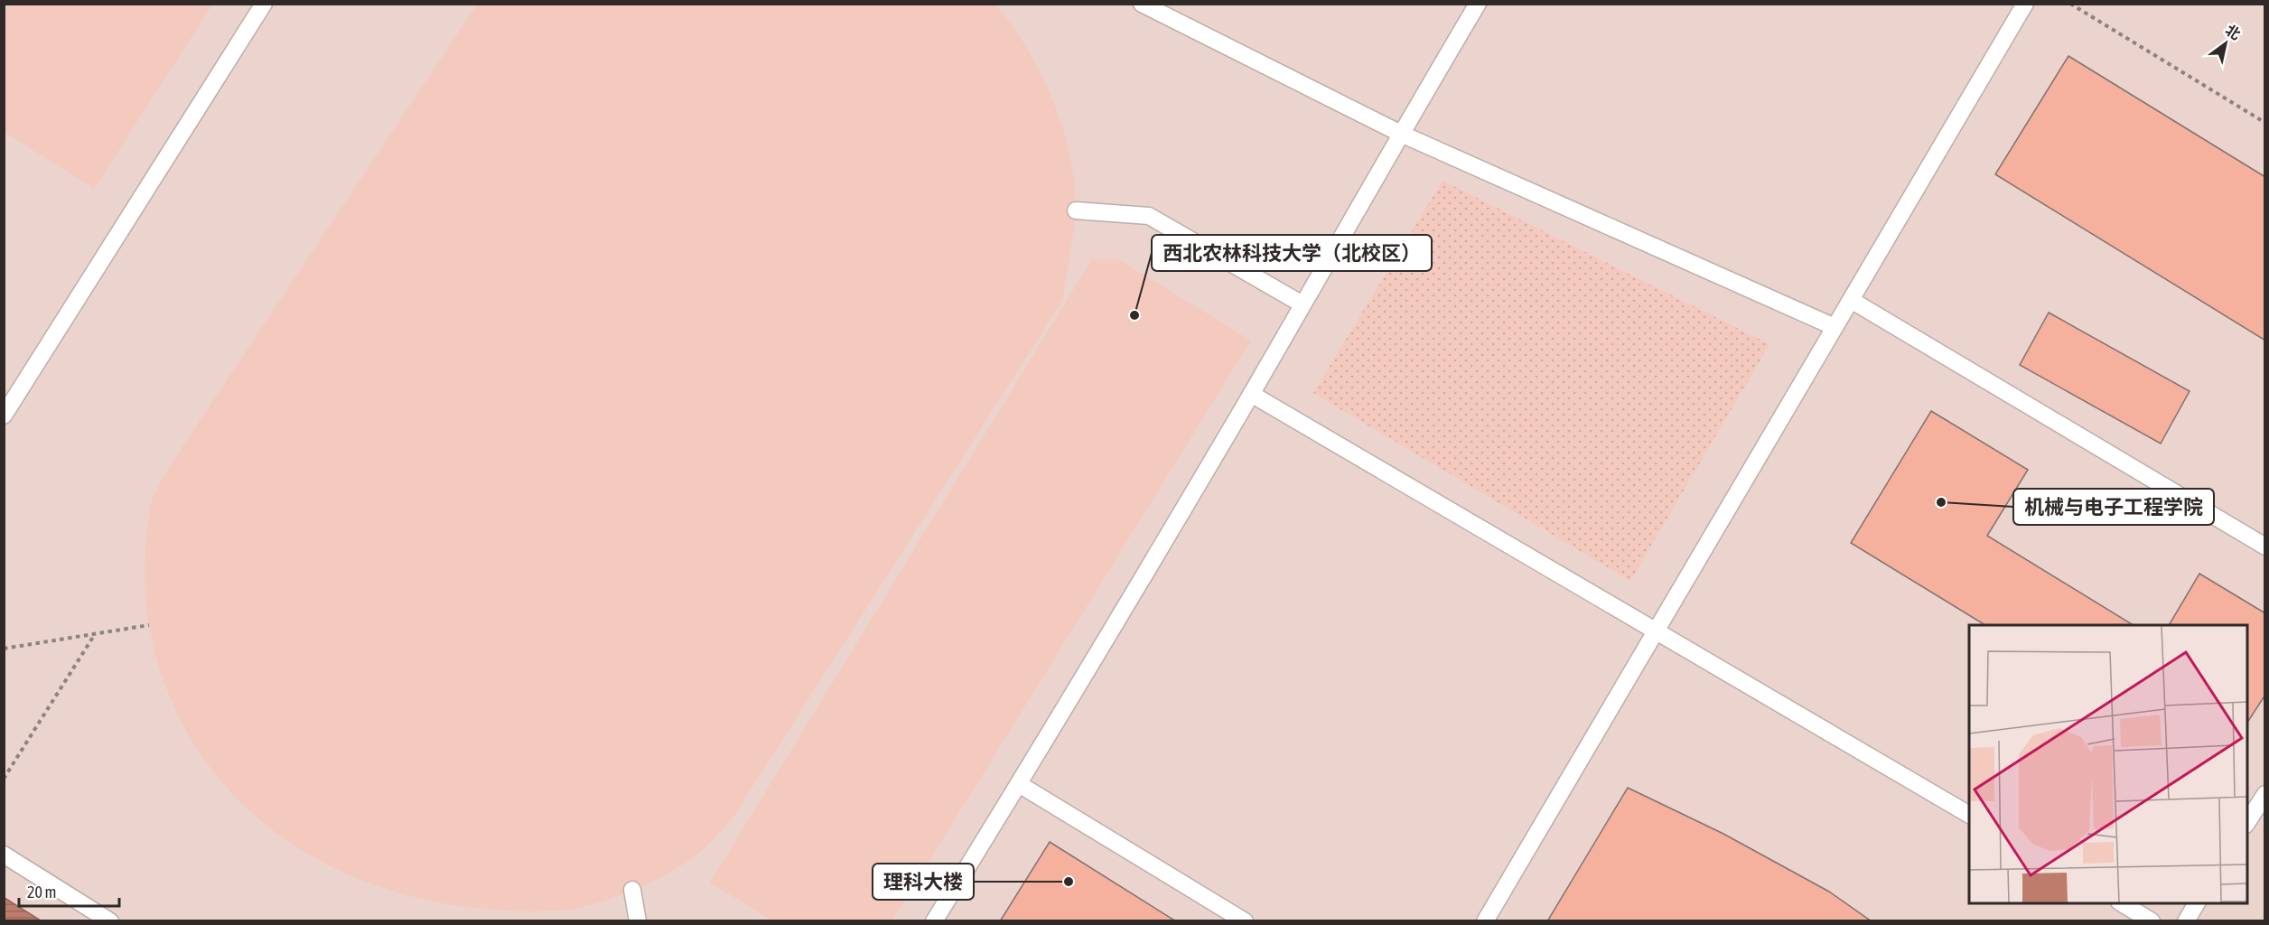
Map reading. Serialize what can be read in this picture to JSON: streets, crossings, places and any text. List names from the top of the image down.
{
  "places": ["西北农林科技大学（北校区）", "机械与电子工程学院", "理科大楼"],
  "scale_bar": "20 m",
  "north": "top right"
}
